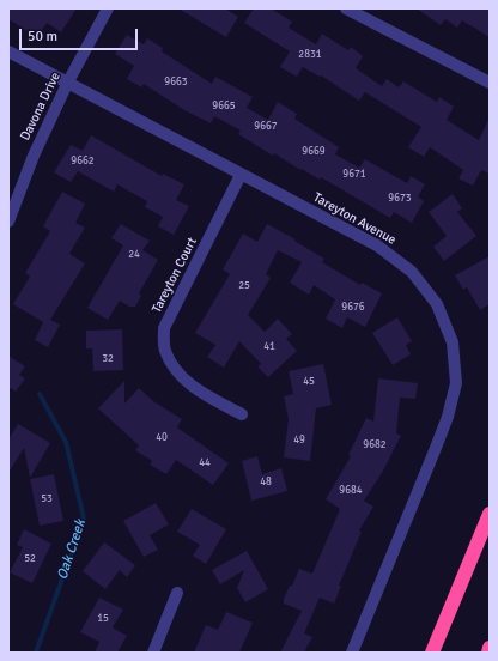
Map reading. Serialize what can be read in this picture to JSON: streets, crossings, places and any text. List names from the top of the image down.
{
  "streets": {
    "street": ["Davona Drive", "Tareyton Avenue", "Tareyton Court"]
  },
  "crossings": [
    ["Davona Drive", "Tareyton Avenue"],
    ["Tareyton Avenue", "Tareyton Court"]
  ],
  "water": ["Oak Creek"],
  "house_numbers": [
    "2831",
    "9663",
    "9665",
    "9667",
    "9669",
    "9662",
    "9671",
    "9673",
    "24",
    "25",
    "9676",
    "41",
    "32",
    "45",
    "40",
    "49",
    "9682",
    "44",
    "48",
    "9684",
    "53",
    "52",
    "15"
  ],
  "scale_bar": "50 m"
}
